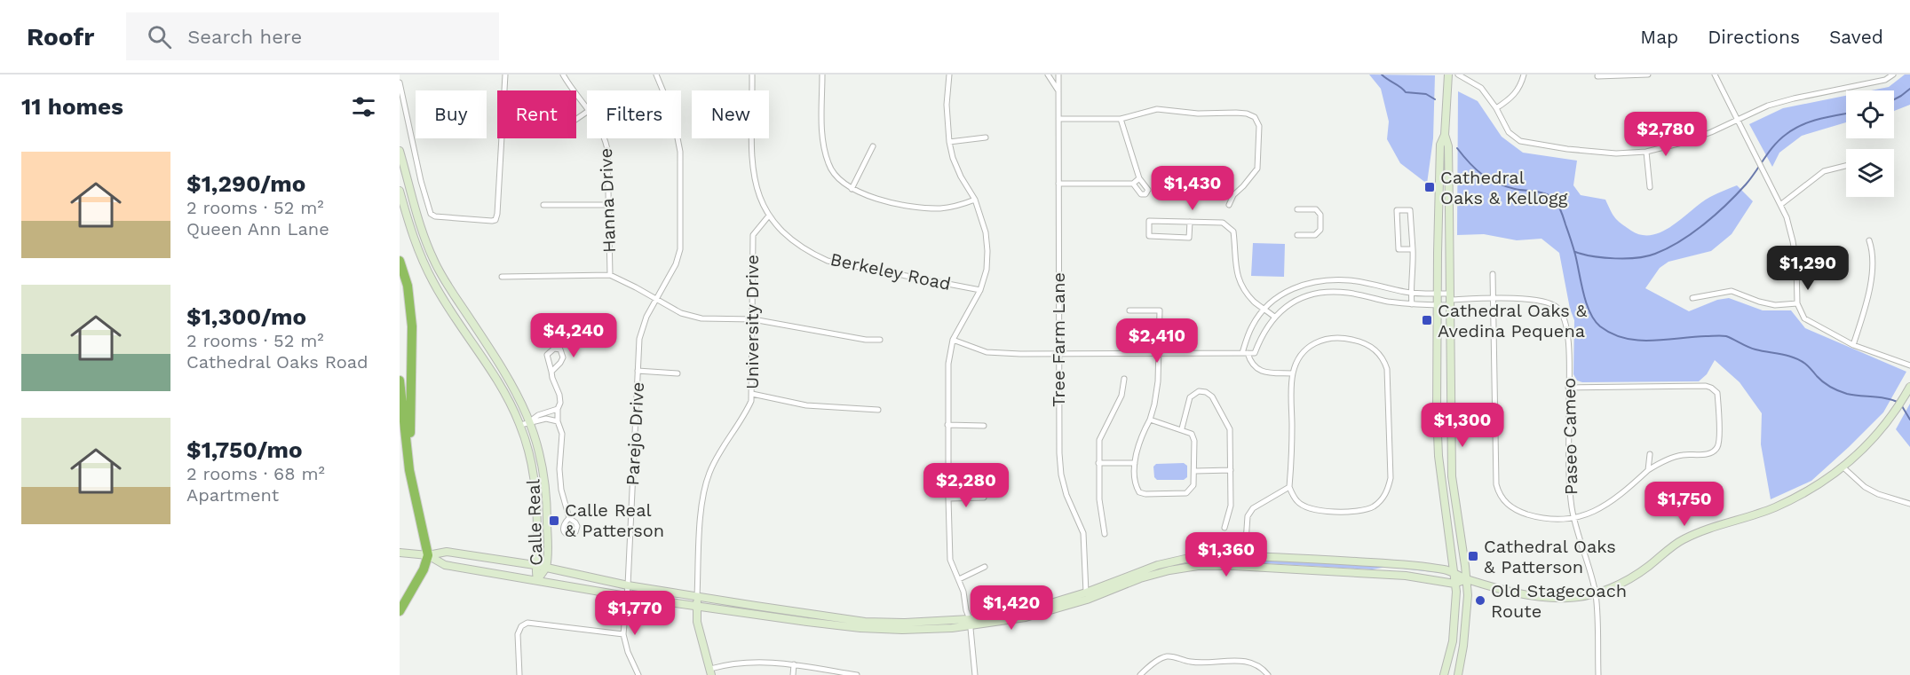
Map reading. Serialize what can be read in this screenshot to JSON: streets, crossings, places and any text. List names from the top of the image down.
{
  "streets": {
    "main road": ["University Drive", "Calle Real"],
    "street": [
      "Hanna Drive",
      "Berkeley Road",
      "Tree Farm Lane",
      "Parejo Drive",
      "Paseo Cameo"
    ]
  },
  "crossings": [
    ["Berkeley Road", "University Drive"]
  ],
  "places": {
    "transit": [
      "Cathedral Oaks & Kellogg",
      "Cathedral Oaks & Avedina Pequena",
      "Calle Real & Patterson",
      "Cathedral Oaks & Patterson"
    ],
    "other": ["Old Stagecoach Route"]
  },
  "page": {
    "header": "Roofr",
    "search": "Search here",
    "nav": ["Map", "Directions", "Saved"],
    "heading": "11 homes",
    "chip": [
      "Buy",
      "Rent",
      "Filters",
      "New"
    ],
    "price": [
      "$2,780",
      "$1,430",
      "$1,290",
      "$4,240",
      "$2,410",
      "$1,300",
      "$2,280",
      "$1,750",
      "$1,360",
      "$1,420",
      "$1,770"
    ],
    "list": [
      {
        "name": "$1,290/mo",
        "note": "2 rooms · 52 m² · Queen Ann Lane"
      },
      {
        "name": "$1,300/mo",
        "note": "2 rooms · 52 m² · Cathedral Oaks Road"
      },
      {
        "name": "$1,750/mo",
        "note": "2 rooms · 68 m² · Apartment"
      }
    ]
  }
}
